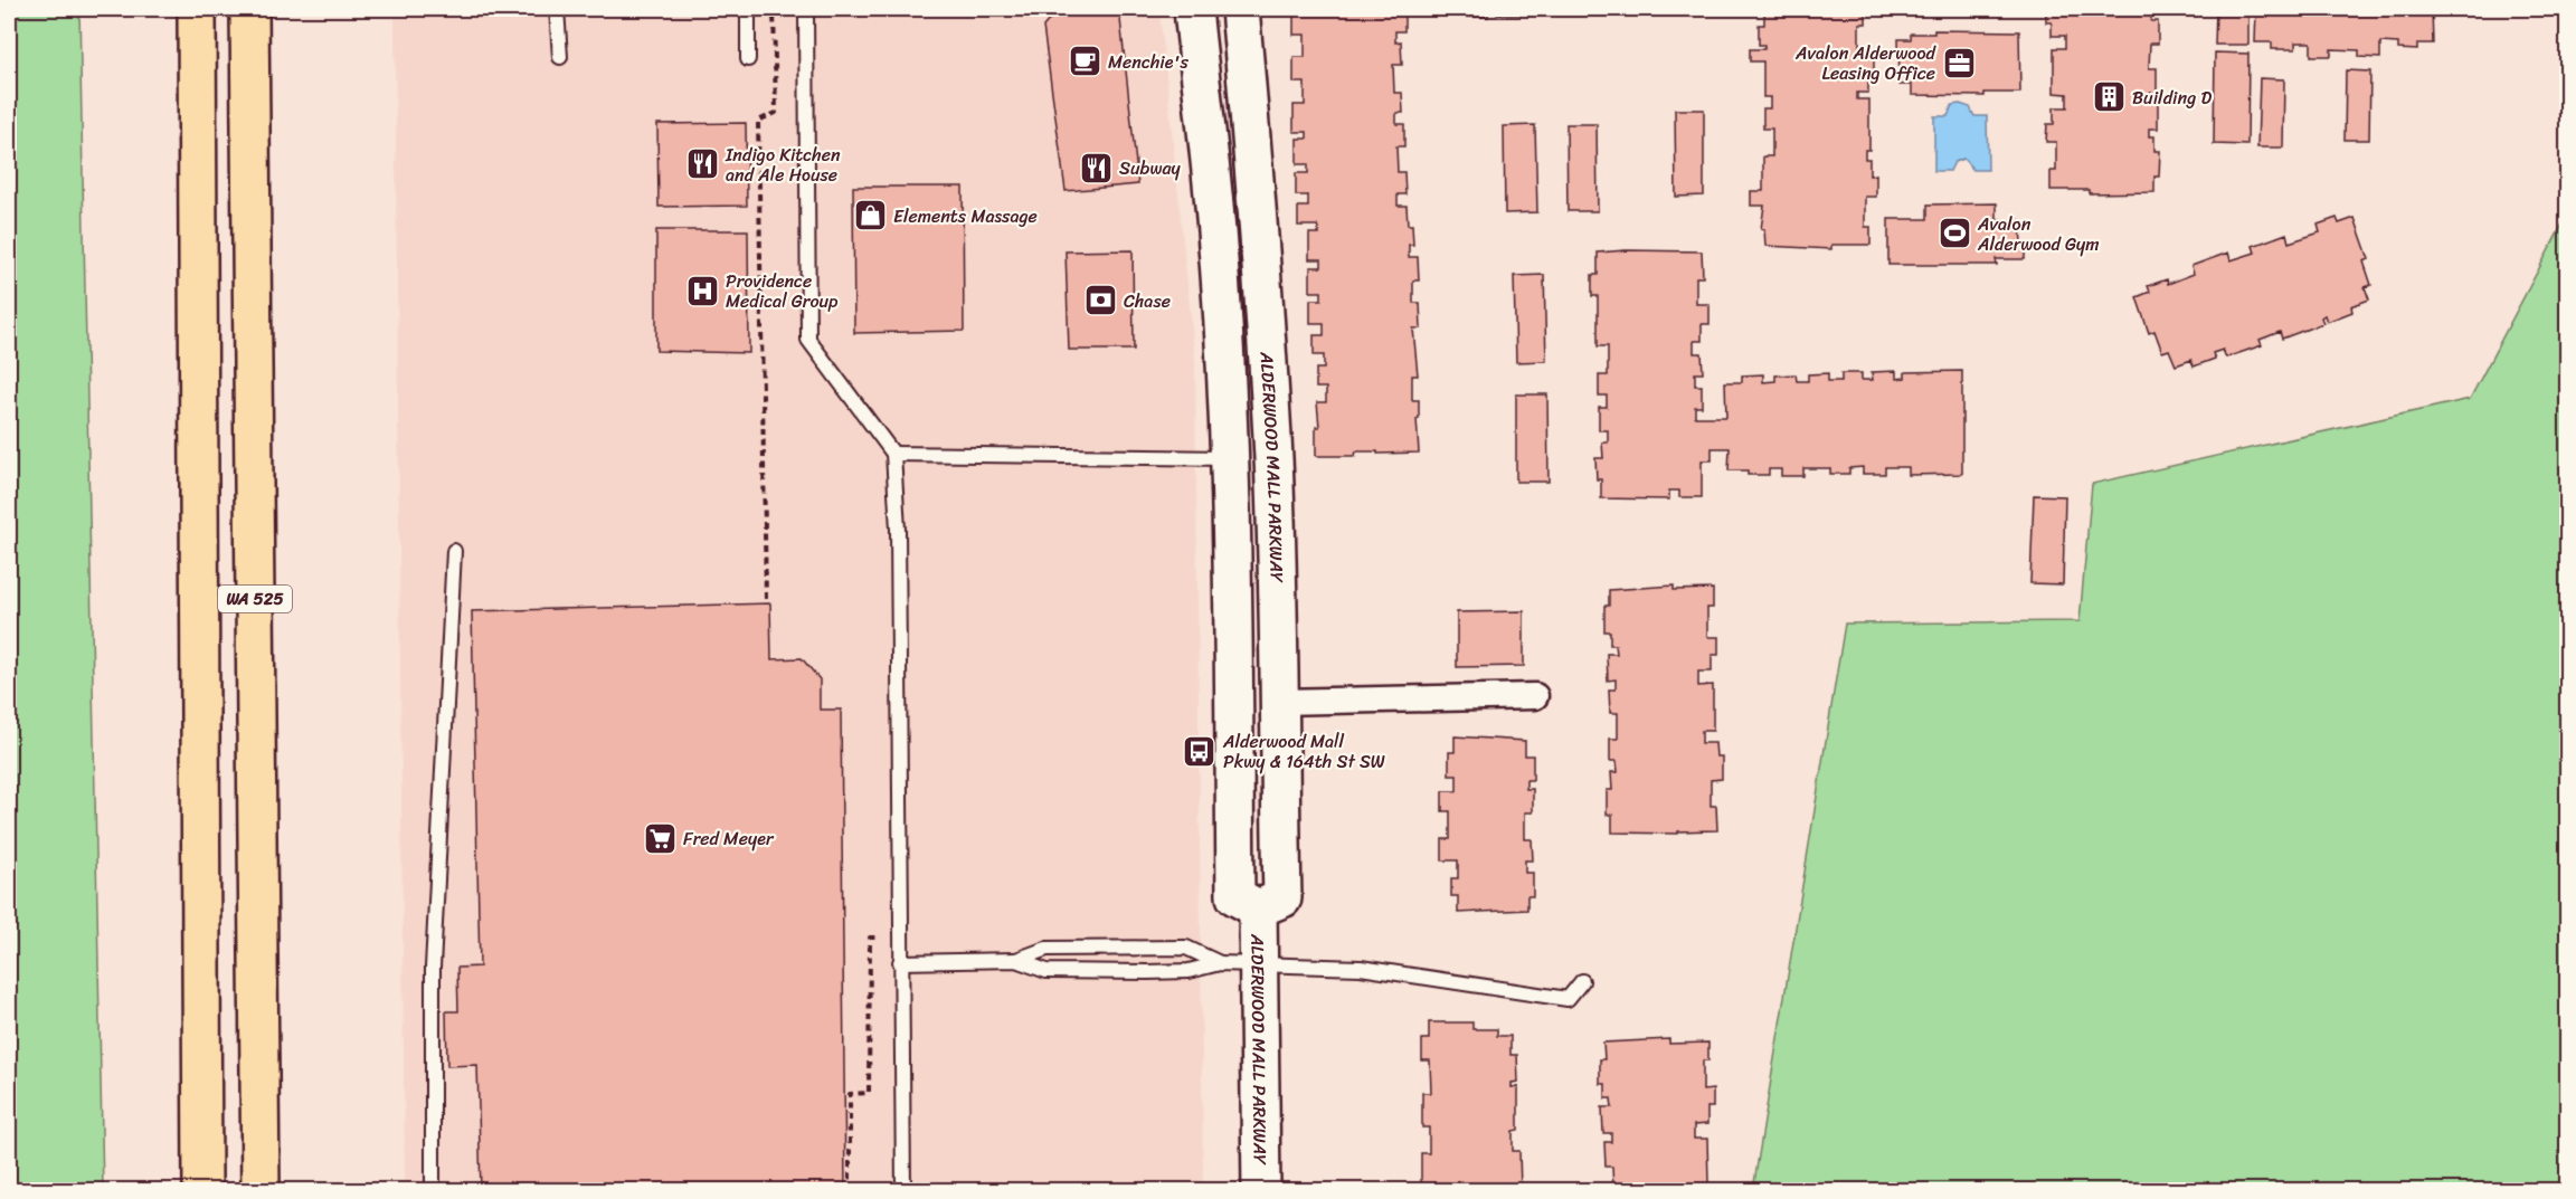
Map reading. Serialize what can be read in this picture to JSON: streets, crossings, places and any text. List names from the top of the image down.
{
  "streets": {
    "highway": ["WA 525"],
    "main road": ["ALDERWOOD MALL PARKWAY"]
  },
  "places": {
    "cafe": ["Menchie's"],
    "office": ["Avalon Alderwood Leasing Office"],
    "building": ["Building D"],
    "restaurant": ["Indigo Kitchen and Ale House", "Subway"],
    "shop": ["Elements Massage"],
    "sports": ["Avalon Alderwood Gym"],
    "hospital": ["Providence Medical Group"],
    "bank": ["Chase"],
    "bus stop": ["Alderwood Mall Pkwy & 164th St SW"],
    "supermarket": ["Fred Meyer"]
  }
}
